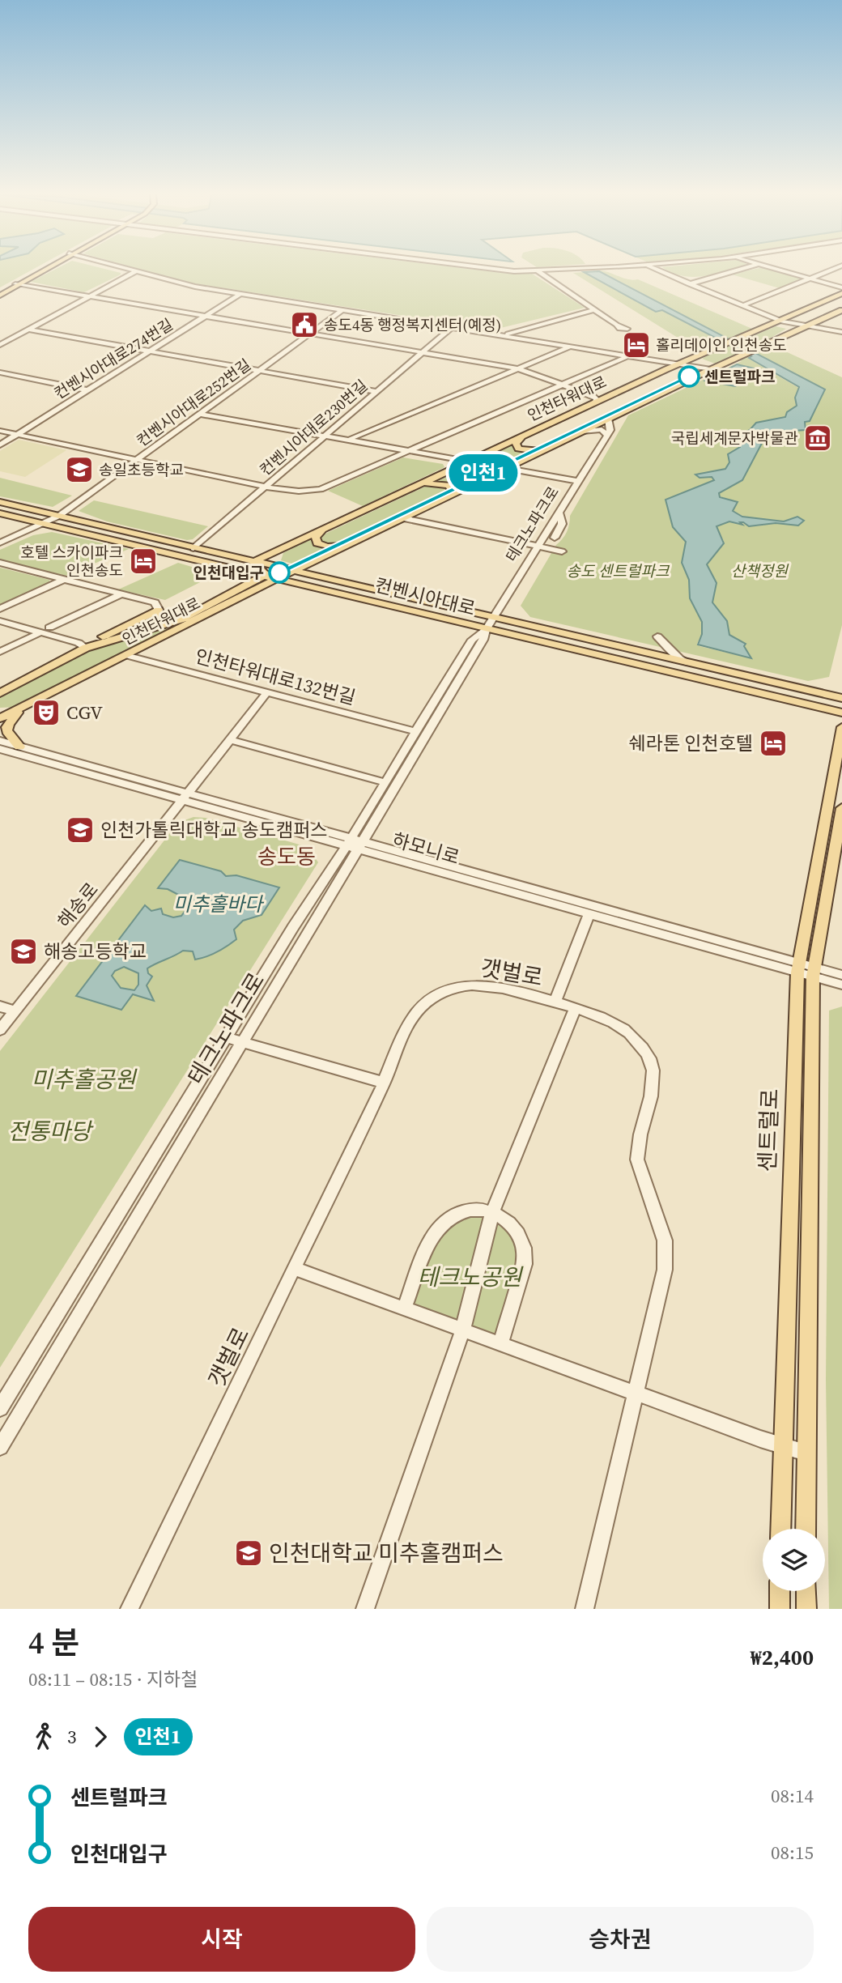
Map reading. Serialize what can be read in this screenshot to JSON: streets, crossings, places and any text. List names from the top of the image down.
{
  "streets": {
    "main road": ["인천타워대로", "컨벤시아대로", "센트럴로"],
    "street": [
      "컨벤시아대로274번길",
      "컨벤시아대로252번길",
      "컨벤시아대로230번길",
      "테크노파크로",
      "인천타워대로132번길",
      "하모니로",
      "해송로",
      "갯벌로"
    ]
  },
  "crossings": [
    ["인천타워대로", "테크노파크로"],
    ["인천타워대로", "컨벤시아대로"],
    ["인천타워대로", "인천타워대로132번길"],
    ["컨벤시아대로252번길", "컨벤시아대로"],
    ["컨벤시아대로230번길", "컨벤시아대로"],
    ["테크노파크로", "컨벤시아대로"],
    ["테크노파크로", "인천타워대로132번길"],
    ["테크노파크로", "하모니로"],
    ["인천타워대로132번길", "해송로"],
    ["하모니로", "해송로"],
    ["하모니로", "센트럴로"]
  ],
  "districts": ["송도동"],
  "water": ["미추홀바다"],
  "parks": [
    "송도 센트럴파크",
    "산책정원",
    "미추홀공원",
    "전통마당",
    "테크노공원"
  ],
  "places": {
    "public building": ["송도4동 행정복지센터(예정)"],
    "hotel": ["홀리데이인 인천송도", "호텔 스카이파크 인천송도", "쉐라톤 인천호텔"],
    "other": ["센트럴파크", "인천대입구"],
    "museum": ["국립세계문자박물관"],
    "school or university": [
      "송일초등학교",
      "인천가톨릭대학교 송도캠퍼스",
      "해송고등학교",
      "인천대학교 미추홀캠퍼스"
    ],
    "theatre": ["CGV"]
  },
  "lines": ["metro line 인천1"],
  "page": {
    "on_map": "인천1",
    "heading": ["4 분", "08:11 – 08:15 · 지하철", "₩2,400"],
    "legs": ["3", "인천1"],
    "list": [
      {
        "name": "센트럴파크",
        "value": "08:14"
      },
      {
        "name": "인천대입구",
        "value": "08:15"
      }
    ],
    "buttons": ["시작", "승차권"]
  }
}
